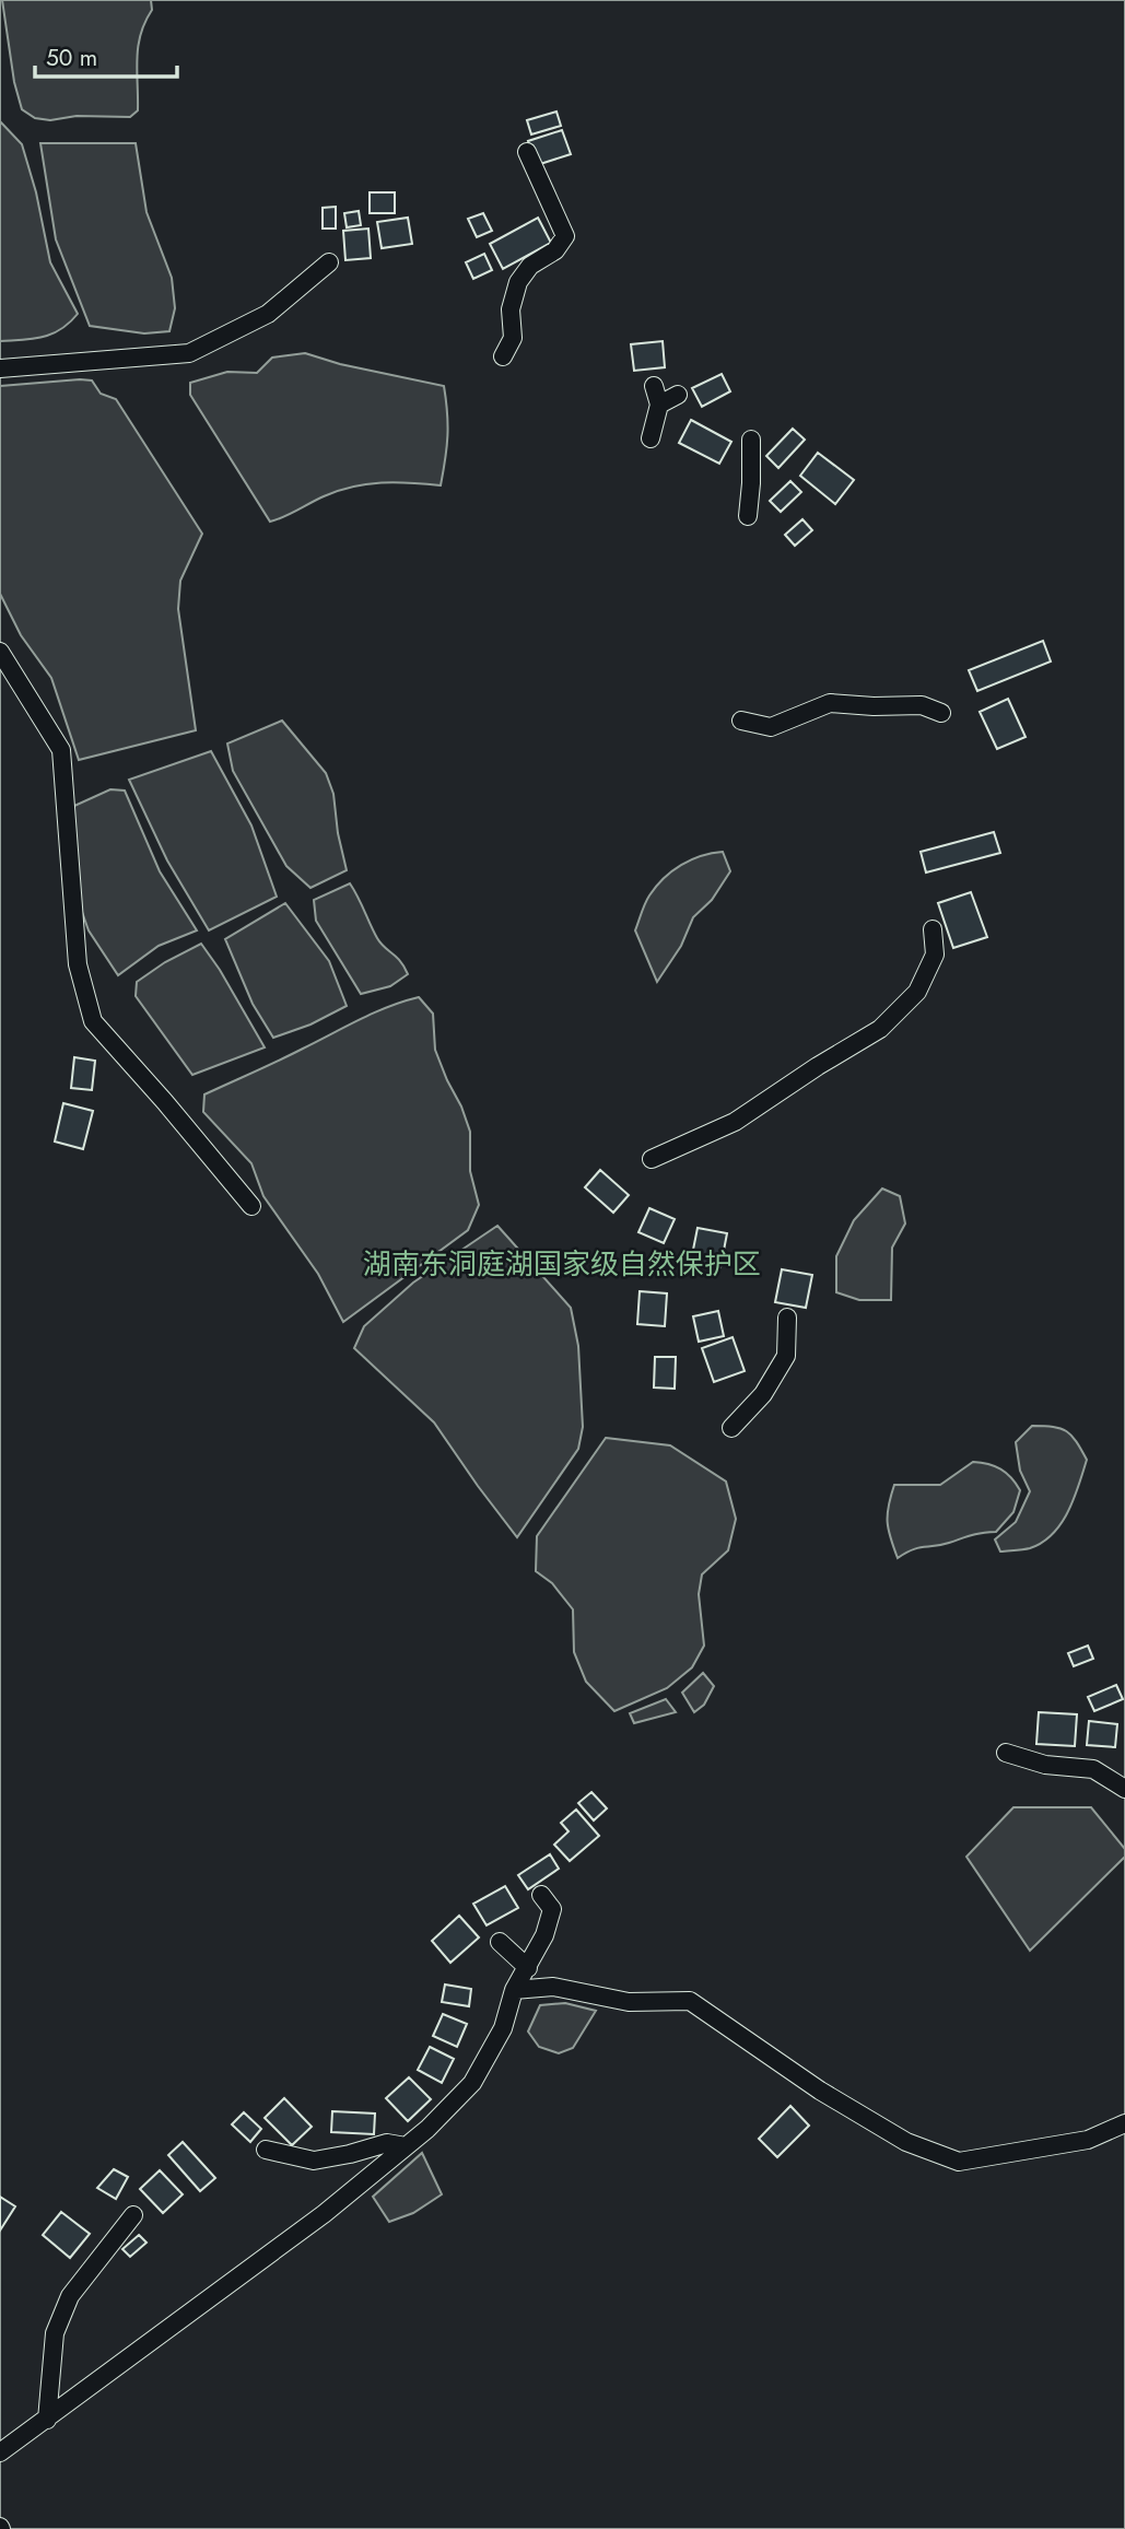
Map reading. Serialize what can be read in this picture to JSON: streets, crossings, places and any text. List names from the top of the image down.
{
  "parks": ["湖南东洞庭湖国家级自然保护区"],
  "scale_bar": "50 m"
}
